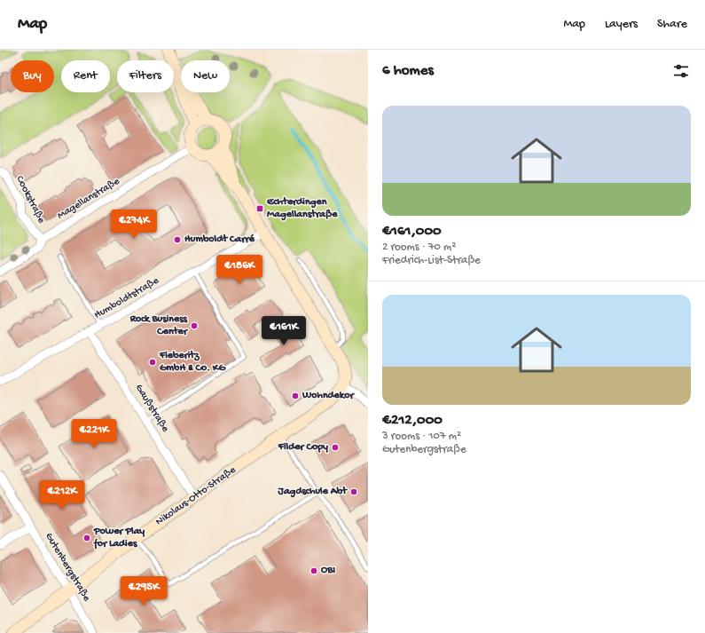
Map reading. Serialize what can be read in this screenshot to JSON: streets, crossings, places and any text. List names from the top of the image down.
{
  "streets": {
    "main road": ["Nikolaus-Otto-Straße"],
    "street": [
      "Magellanstraße",
      "Cookstraße",
      "Humboldtstraße",
      "Gaußstraße",
      "Gutenbergstraße"
    ]
  },
  "crossings": [
    ["Magellanstraße", "Cookstraße"],
    ["Humboldtstraße", "Gaußstraße"],
    ["Gaußstraße", "Nikolaus-Otto-Straße"],
    ["Nikolaus-Otto-Straße", "Gutenbergstraße"]
  ],
  "places": {
    "transit": ["Echterdingen Magellanstraße"],
    "other": [
      "Humboldt Carré",
      "Rock Business Center",
      "Fieberitz GmbH & Co. KG",
      "Wohndekor",
      "Filder Copy",
      "Jagdschule Abt",
      "Power Play for Ladies",
      "OBI"
    ]
  },
  "page": {
    "header": "Map",
    "nav": ["Map", "Layers", "Share"],
    "heading": "6 homes",
    "chip": [
      "Buy",
      "Rent",
      "Filters",
      "New"
    ],
    "list": [
      {
        "name": "€161,000",
        "note": "2 rooms · 70 m² · Friedrich-List-Straße"
      },
      {
        "name": "€212,000",
        "note": "3 rooms · 107 m² · Gutenbergstraße"
      }
    ],
    "price": [
      "€274K",
      "€186K",
      "€161K",
      "€221K",
      "€212K",
      "€295K"
    ]
  }
}
